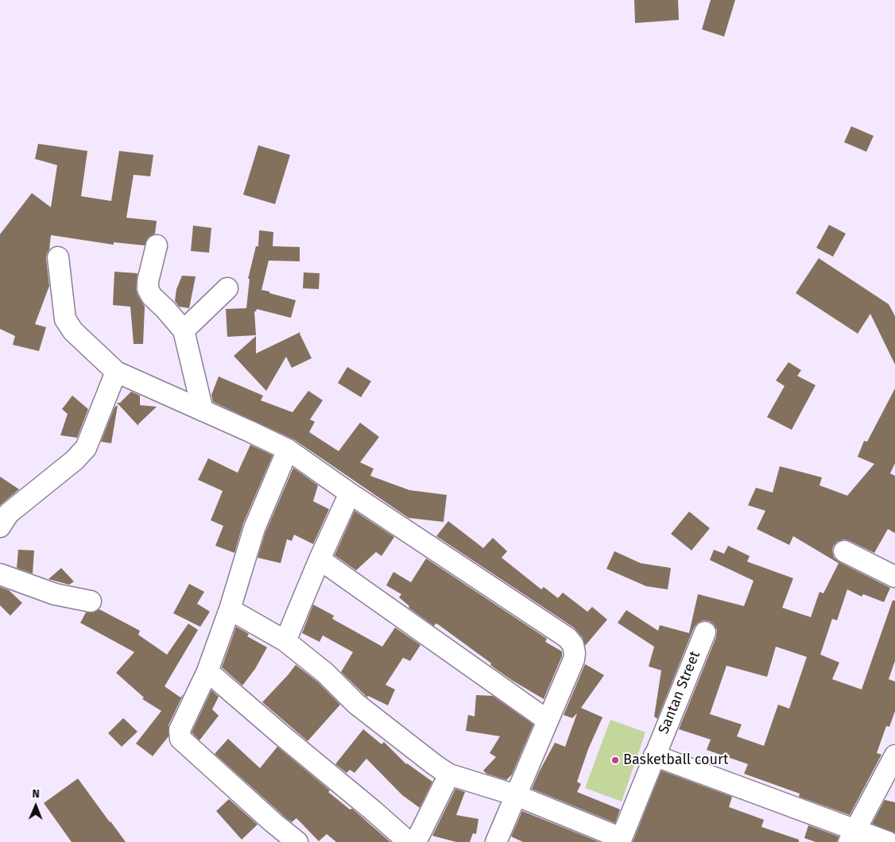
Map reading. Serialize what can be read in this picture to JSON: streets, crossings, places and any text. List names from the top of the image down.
{
  "streets": {
    "street": ["Santan Street"]
  },
  "places": ["Basketball court"],
  "north": "top"
}
